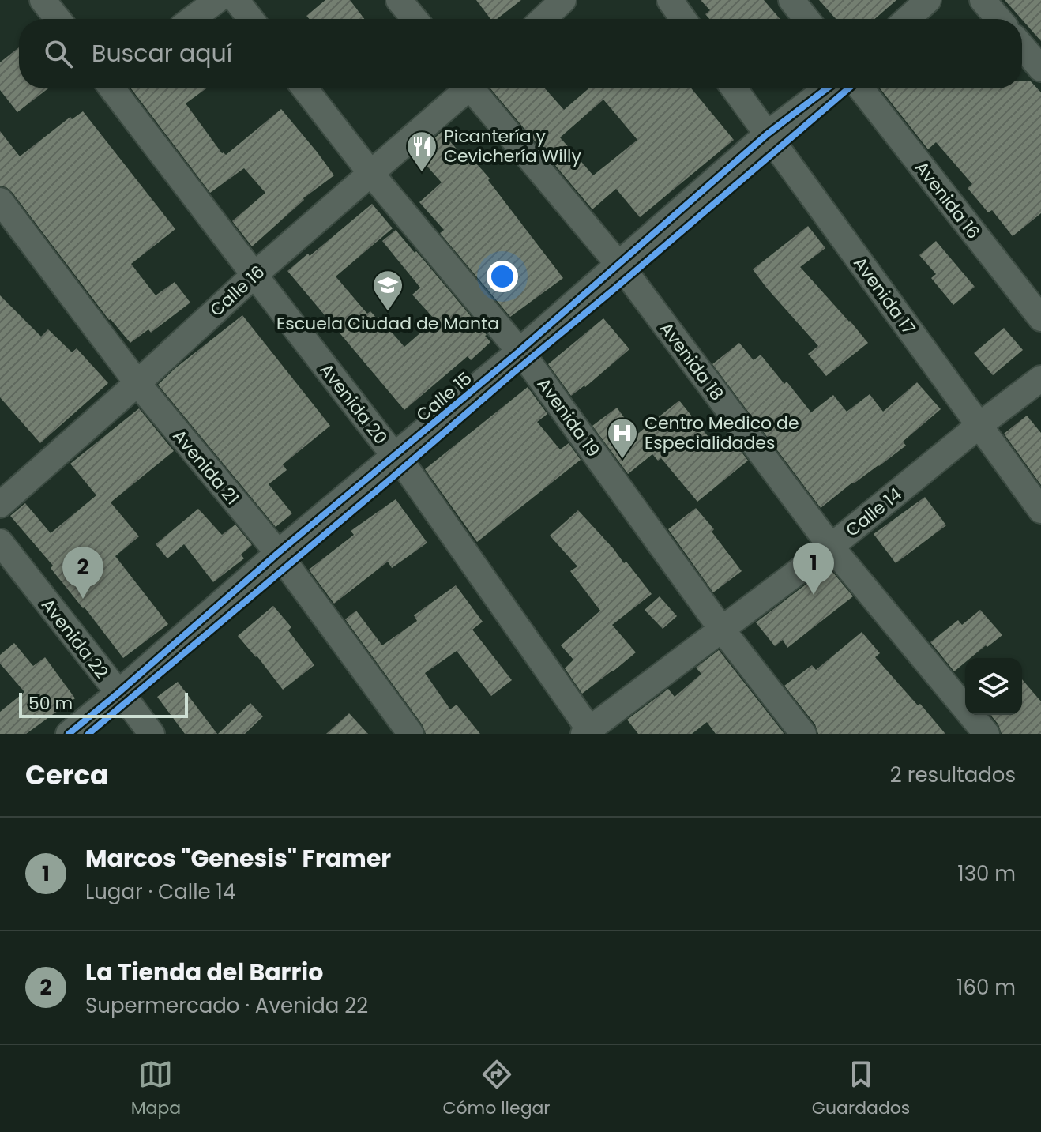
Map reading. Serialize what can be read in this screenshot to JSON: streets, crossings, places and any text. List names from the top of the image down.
{
  "streets": {
    "street": [
      "Avenida 16",
      "Calle 16",
      "Avenida 17",
      "Avenida 18",
      "Calle 15",
      "Avenida 20",
      "Avenida 19",
      "Avenida 21",
      "Calle 14",
      "Avenida 22"
    ]
  },
  "crossings": [
    ["Calle 16", "Avenida 20"],
    ["Calle 16", "Avenida 19"],
    ["Calle 16", "Avenida 21"],
    ["Avenida 17", "Calle 15"],
    ["Avenida 17", "Calle 14"],
    ["Avenida 18", "Calle 15"],
    ["Avenida 18", "Calle 14"],
    ["Calle 15", "Avenida 20"],
    ["Calle 15", "Avenida 19"],
    ["Calle 15", "Avenida 21"],
    ["Calle 15", "Avenida 22"],
    ["Avenida 20", "Calle 14"],
    ["Avenida 19", "Calle 14"]
  ],
  "places": {
    "restaurant": ["Picantería y Cevichería Willy"],
    "school or university": ["Escuela Ciudad de Manta"],
    "hospital": ["Centro Medico de Especialidades"]
  },
  "scale_bar": "50 m",
  "page": {
    "search": "Buscar aquí",
    "pins": ["1", "2"],
    "scale": "50 m",
    "heading": ["Cerca", "2 resultados"],
    "list": [
      {
        "mark": "1",
        "name": "Marcos \"Genesis\" Framer",
        "note": "Lugar · Calle 14",
        "value": "130 m"
      },
      {
        "mark": "2",
        "name": "La Tienda del Barrio",
        "note": "Supermercado · Avenida 22",
        "value": "160 m"
      }
    ],
    "nav": ["Mapa", "Cómo llegar", "Guardados"]
  }
}
